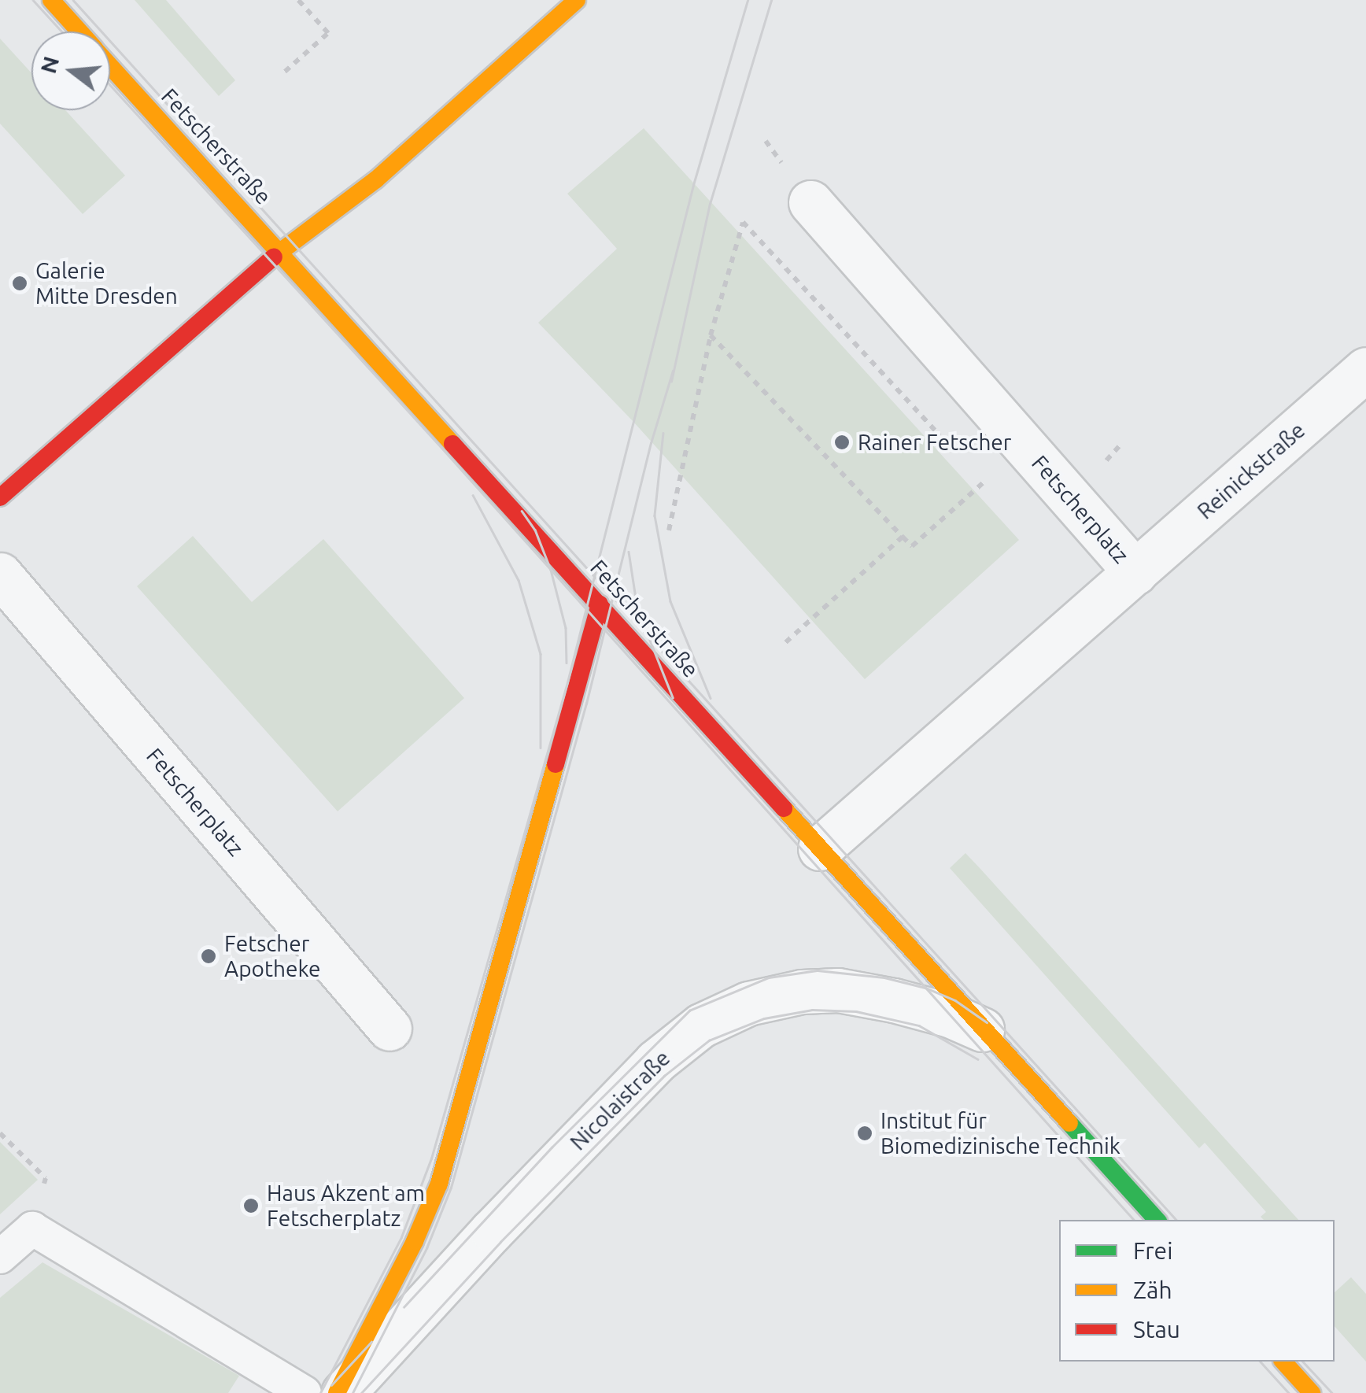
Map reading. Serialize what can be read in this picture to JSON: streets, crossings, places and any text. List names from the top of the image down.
{
  "streets": {
    "main road": ["Fetscherstraße"],
    "street": ["Reinickstraße", "Fetscherplatz", "Nicolaistraße"]
  },
  "crossings": [
    ["Fetscherstraße", "Fetscherplatz"],
    ["Fetscherstraße", "Nicolaistraße"],
    ["Reinickstraße", "Fetscherplatz"]
  ],
  "places": [
    "Galerie Mitte Dresden",
    "Rainer Fetscher",
    "Fetscher Apotheke",
    "Institut für Biomedizinische Technik",
    "Haus Akzent am Fetscherplatz"
  ],
  "legend": ["Frei", "Zäh", "Stau"],
  "north": "left"
}
